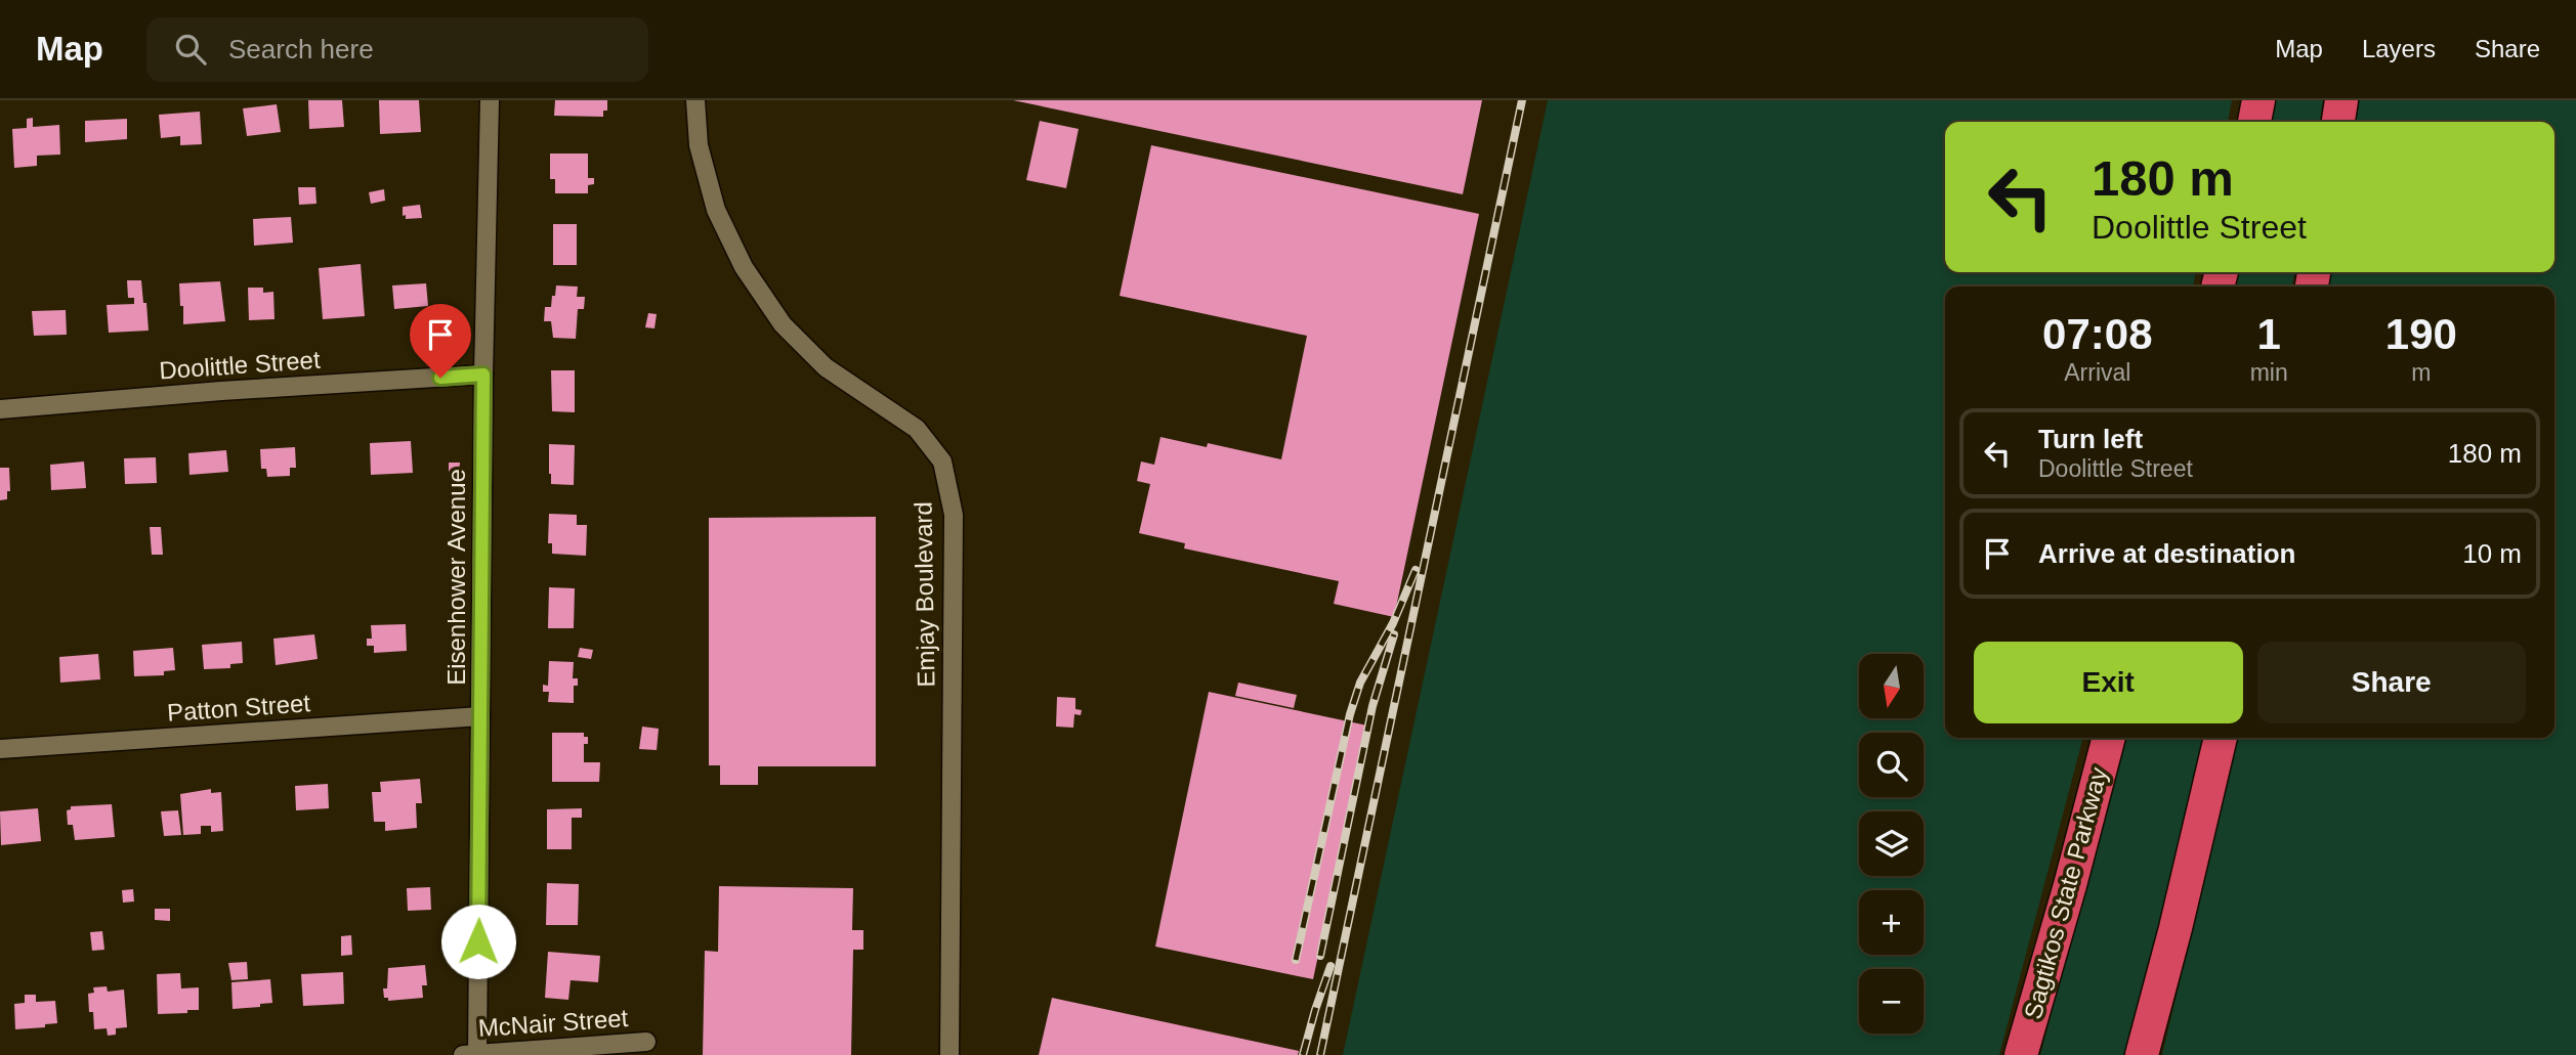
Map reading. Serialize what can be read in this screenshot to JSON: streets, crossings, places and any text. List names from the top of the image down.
{
  "streets": {
    "highway": ["Sagtikos State Parkway"],
    "street": [
      "Doolittle Street",
      "Eisenhower Avenue",
      "Emjay Boulevard",
      "Patton Street",
      "McNair Street"
    ]
  },
  "crossings": [
    ["Doolittle Street", "Eisenhower Avenue"],
    ["Eisenhower Avenue", "Patton Street"],
    ["Eisenhower Avenue", "McNair Street"]
  ],
  "north": "bottom",
  "page": {
    "header": "Map",
    "search": "Search here",
    "nav": ["Map", "Layers", "Share"],
    "turn": ["180 m", "Doolittle Street"],
    "eta": [
      "07:08",
      "Arrival",
      "1",
      "min",
      "190",
      "m"
    ],
    "list": [
      {
        "name": "Turn left",
        "note": "Doolittle Street",
        "value": "180 m"
      },
      {
        "name": "Arrive at destination",
        "value": "10 m"
      }
    ],
    "buttons": ["Exit", "Share"],
    "map_buttons": ["+", "−"]
  }
}
